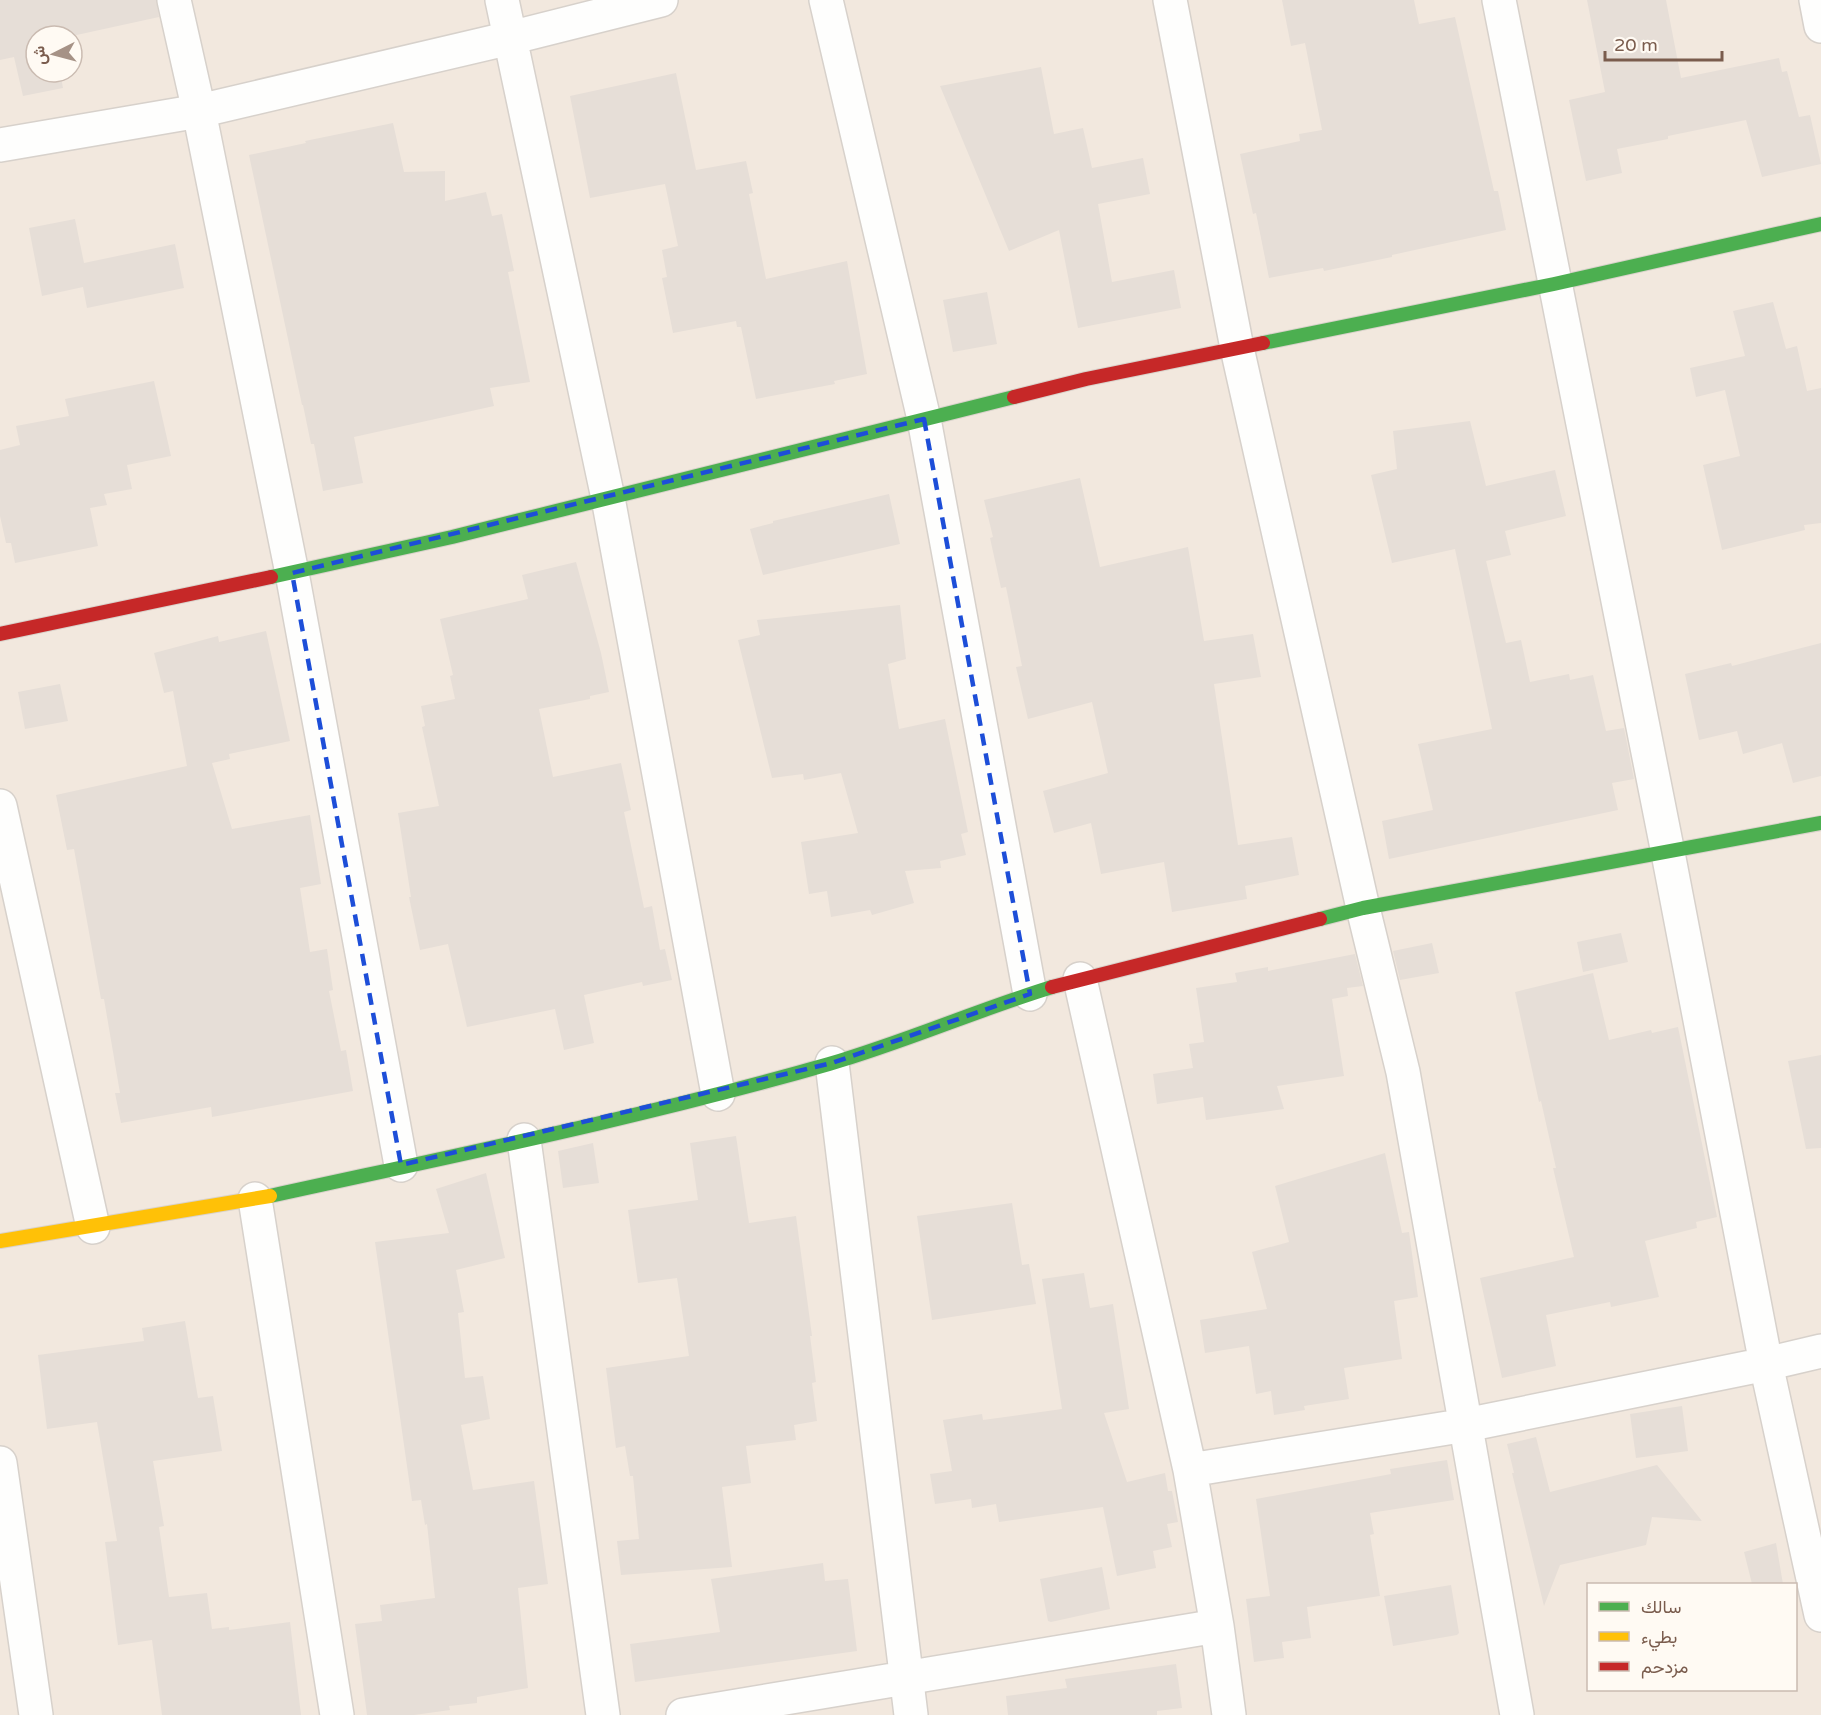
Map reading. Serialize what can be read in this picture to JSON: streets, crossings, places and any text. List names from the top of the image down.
{
  "legend": ["سالك", "بطيء", "مزدحم"],
  "scale_bar": "20 m",
  "north": "left"
}
